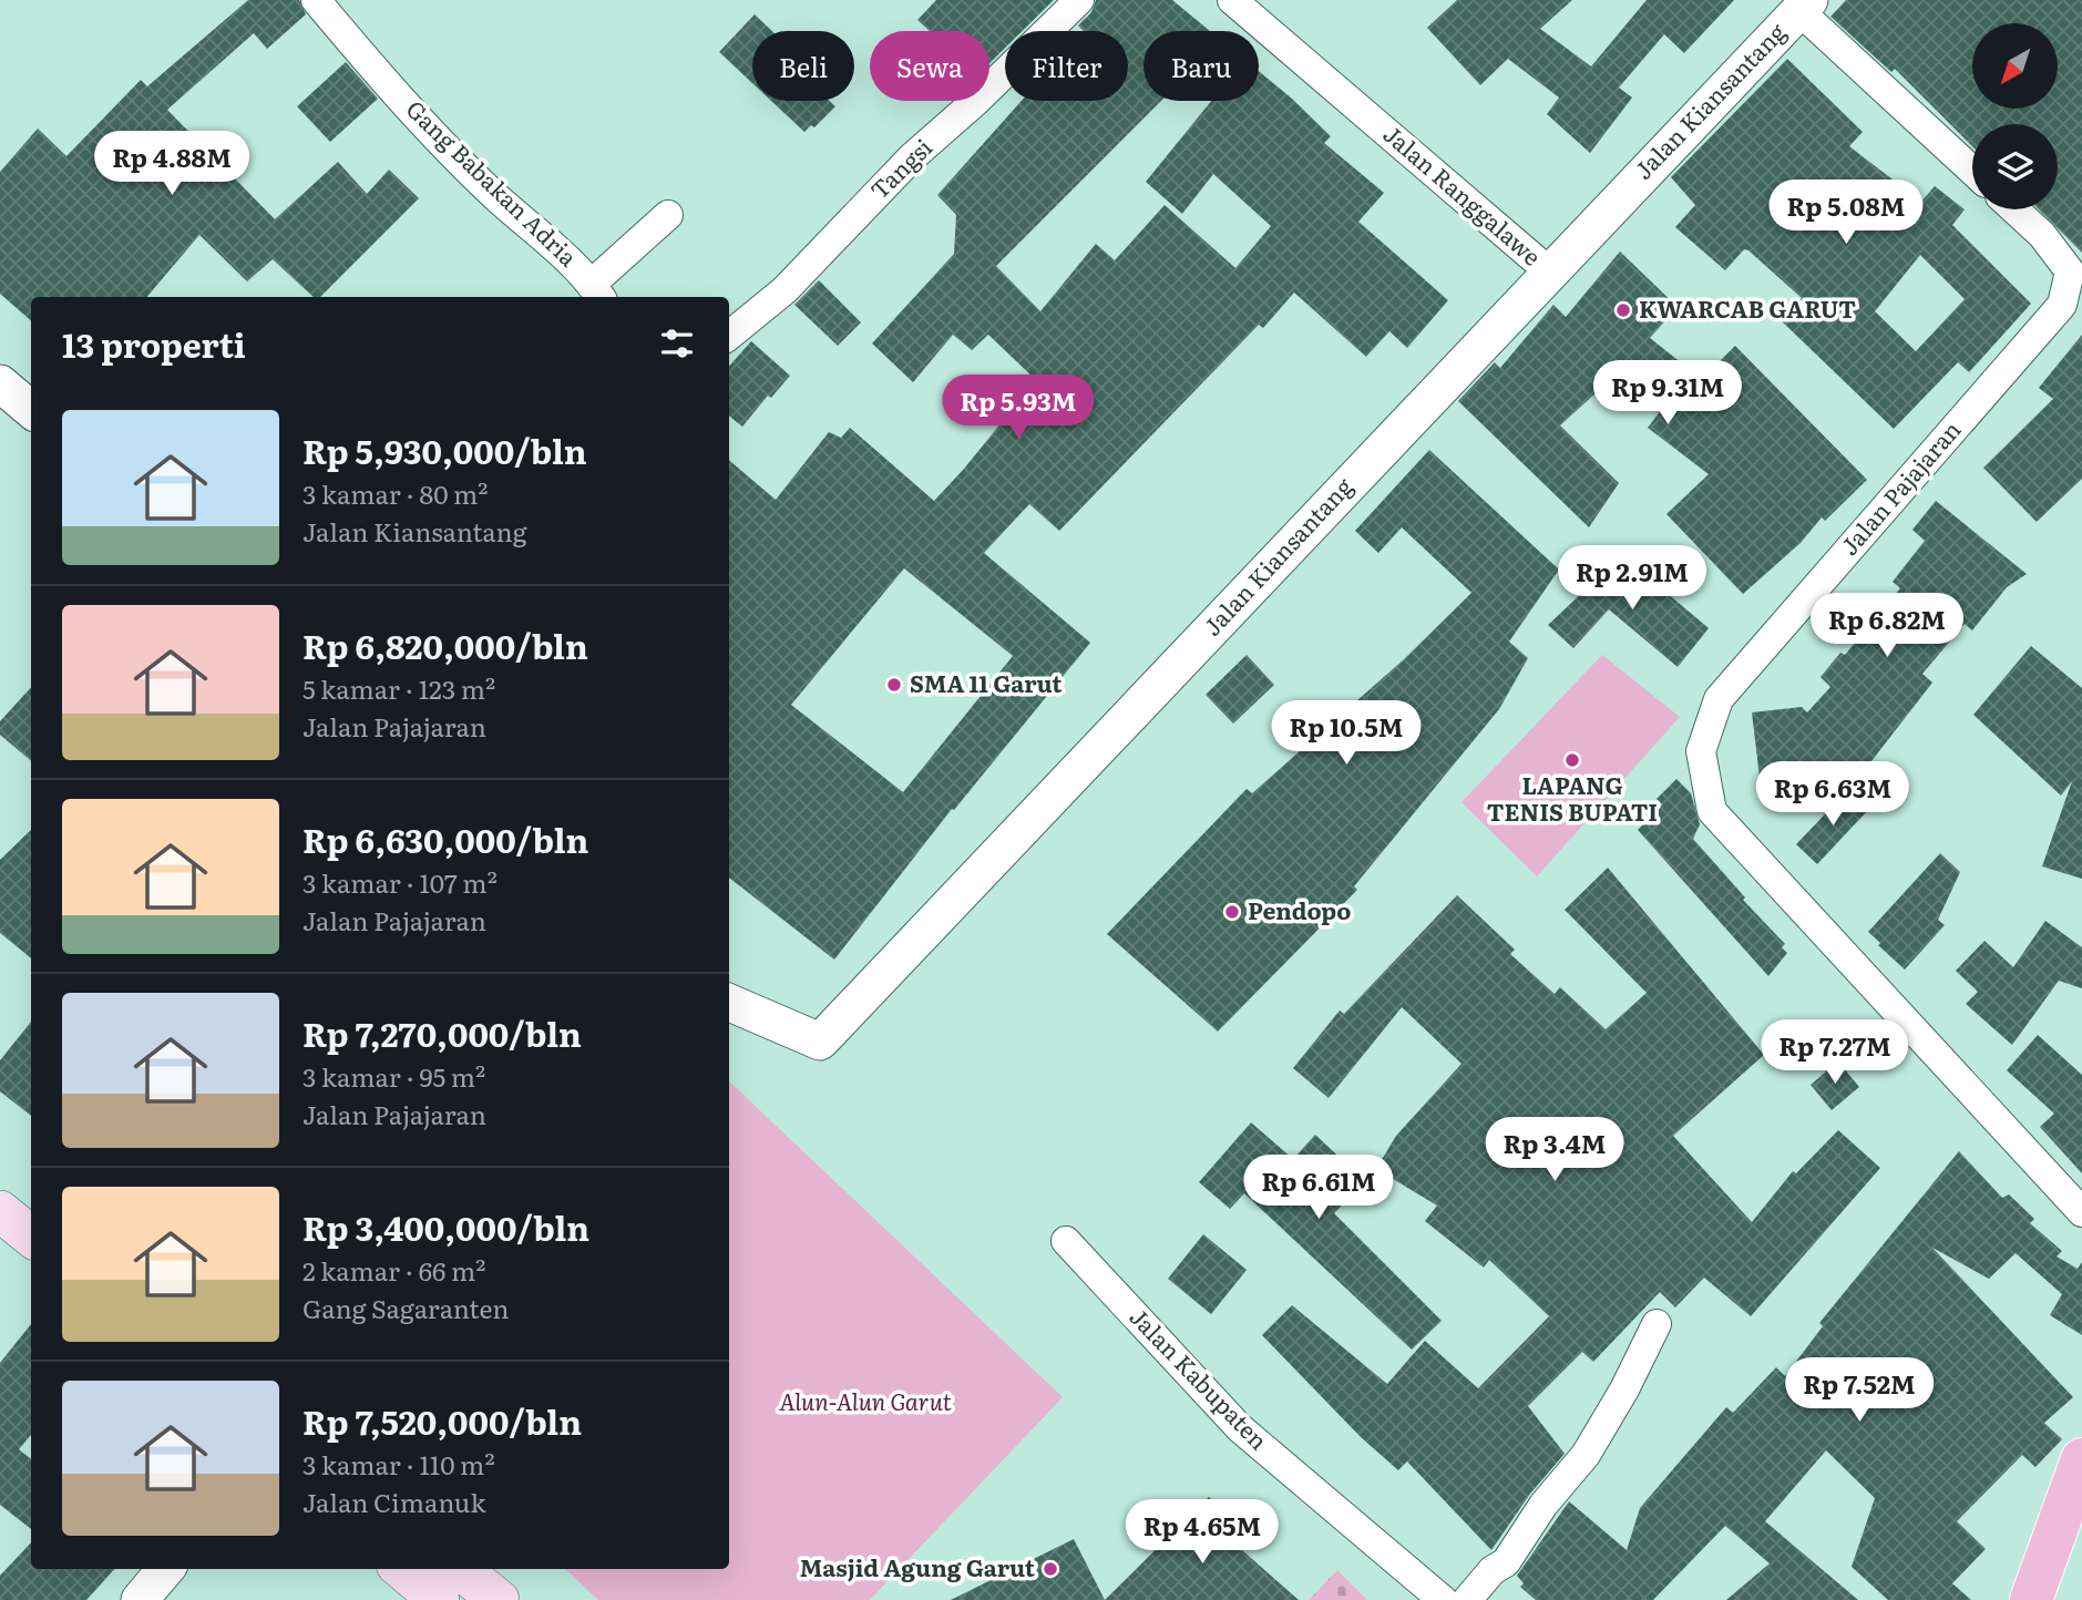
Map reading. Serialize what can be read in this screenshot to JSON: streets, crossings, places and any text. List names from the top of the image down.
{
  "streets": {
    "street": [
      "Jalan Kiansantang",
      "Tangsi",
      "Gang Babakan Adria",
      "Jalan Ranggalawe",
      "Jalan Pajajaran",
      "Jalan Kabupaten"
    ]
  },
  "crossings": [
    ["Jalan Kiansantang", "Jalan Ranggalawe"]
  ],
  "parks": ["Alun-Alun Garut"],
  "places": [
    "KWARCAB GARUT",
    "SMA 11 Garut",
    "LAPANG TENIS BUPATI",
    "Pendopo",
    "Masjid Agung Garut"
  ],
  "north": "bottom left",
  "page": {
    "chip": [
      "Beli",
      "Sewa",
      "Filter",
      "Baru"
    ],
    "price": [
      "Rp 4.88M",
      "Rp 5.08M",
      "Rp 9.31M",
      "Rp 5.93M",
      "Rp 2.91M",
      "Rp 6.82M",
      "Rp 10.5M",
      "Rp 6.63M",
      "Rp 7.27M",
      "Rp 3.4M",
      "Rp 6.61M",
      "Rp 7.52M",
      "Rp 4.65M"
    ],
    "heading": "13 properti",
    "list": [
      {
        "name": "Rp 5,930,000/bln",
        "note": "3 kamar · 80 m² · Jalan Kiansantang"
      },
      {
        "name": "Rp 6,820,000/bln",
        "note": "5 kamar · 123 m² · Jalan Pajajaran"
      },
      {
        "name": "Rp 6,630,000/bln",
        "note": "3 kamar · 107 m² · Jalan Pajajaran"
      },
      {
        "name": "Rp 7,270,000/bln",
        "note": "3 kamar · 95 m² · Jalan Pajajaran"
      },
      {
        "name": "Rp 3,400,000/bln",
        "note": "2 kamar · 66 m² · Gang Sagaranten"
      },
      {
        "name": "Rp 7,520,000/bln",
        "note": "3 kamar · 110 m² · Jalan Cimanuk"
      }
    ]
  }
}
